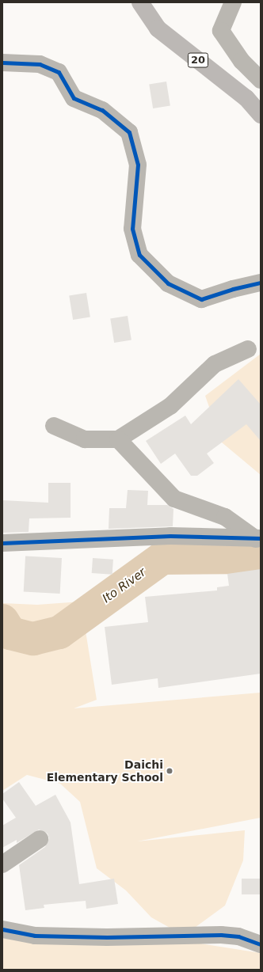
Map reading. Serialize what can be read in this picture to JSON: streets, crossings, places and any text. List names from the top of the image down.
{
  "streets": {
    "main road": ["20"]
  },
  "water": ["Ito River"],
  "places": ["Daichi Elementary School"]
}
